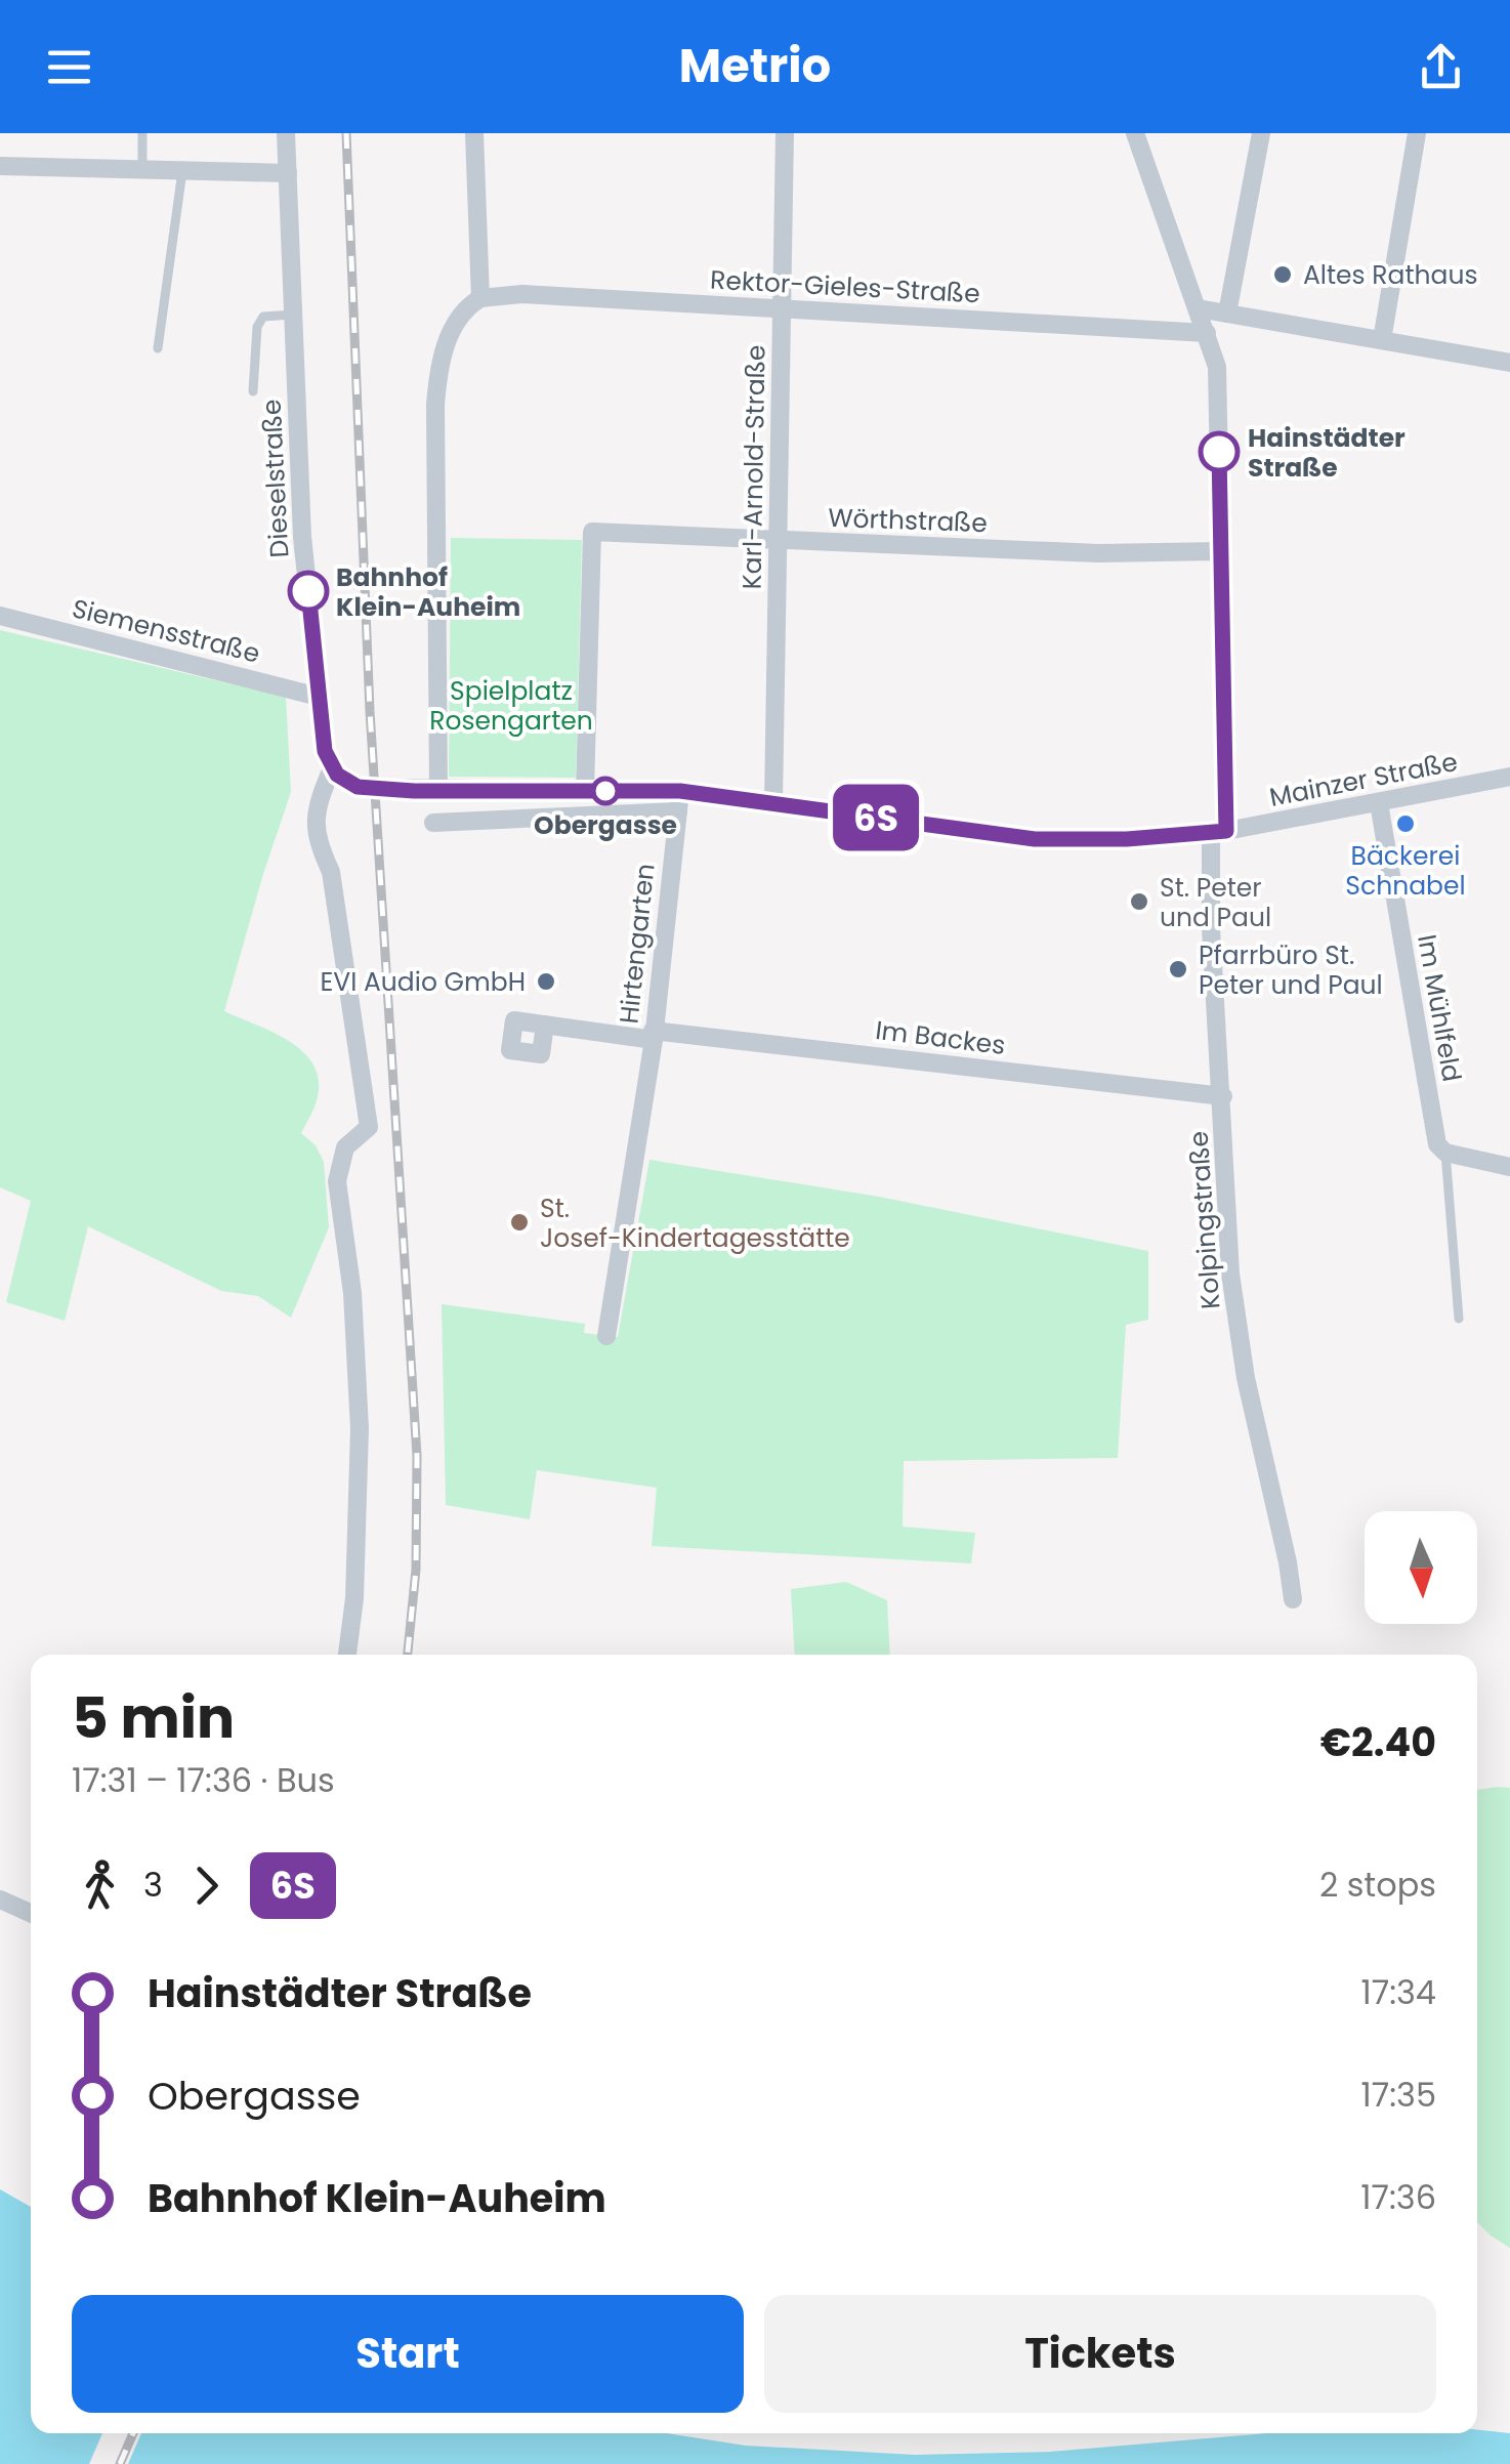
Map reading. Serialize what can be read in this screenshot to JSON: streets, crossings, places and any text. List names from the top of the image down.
{
  "streets": {
    "street": [
      "Rektor-Gieles-Straße",
      "Karl-Arnold-Straße",
      "Dieselstraße",
      "Wörthstraße",
      "Siemensstraße",
      "Mainzer Straße",
      "Hirtengarten",
      "Im Mühlfeld",
      "Im Backes",
      "Kolpingstraße"
    ]
  },
  "crossings": [
    ["Rektor-Gieles-Straße", "Karl-Arnold-Straße"],
    ["Karl-Arnold-Straße", "Wörthstraße"],
    ["Dieselstraße", "Siemensstraße"],
    ["Mainzer Straße", "Im Mühlfeld"],
    ["Mainzer Straße", "Kolpingstraße"],
    ["Hirtengarten", "Im Backes"],
    ["Im Backes", "Kolpingstraße"]
  ],
  "parks": ["Spielplatz Rosengarten"],
  "places": [
    "Altes Rathaus",
    "Hainstädter Straße",
    "Bahnhof Klein-Auheim",
    "Obergasse",
    "Bäckerei Schnabel",
    "St. Peter und Paul",
    "Pfarrbüro St. Peter und Paul",
    "EVI Audio GmbH",
    "St. Josef-Kindertagesstätte"
  ],
  "lines": ["bus line 6S"],
  "north": "bottom",
  "page": {
    "header": "Metrio",
    "on_map": "6S",
    "heading": ["5 min", "17:31 – 17:36 · Bus", "€2.40"],
    "legs": ["3", "6S", "2 stops"],
    "list": [
      {
        "name": "Hainstädter Straße",
        "value": "17:34"
      },
      {
        "name": "Obergasse",
        "value": "17:35"
      },
      {
        "name": "Bahnhof Klein-Auheim",
        "value": "17:36"
      }
    ],
    "buttons": ["Start", "Tickets"]
  }
}
